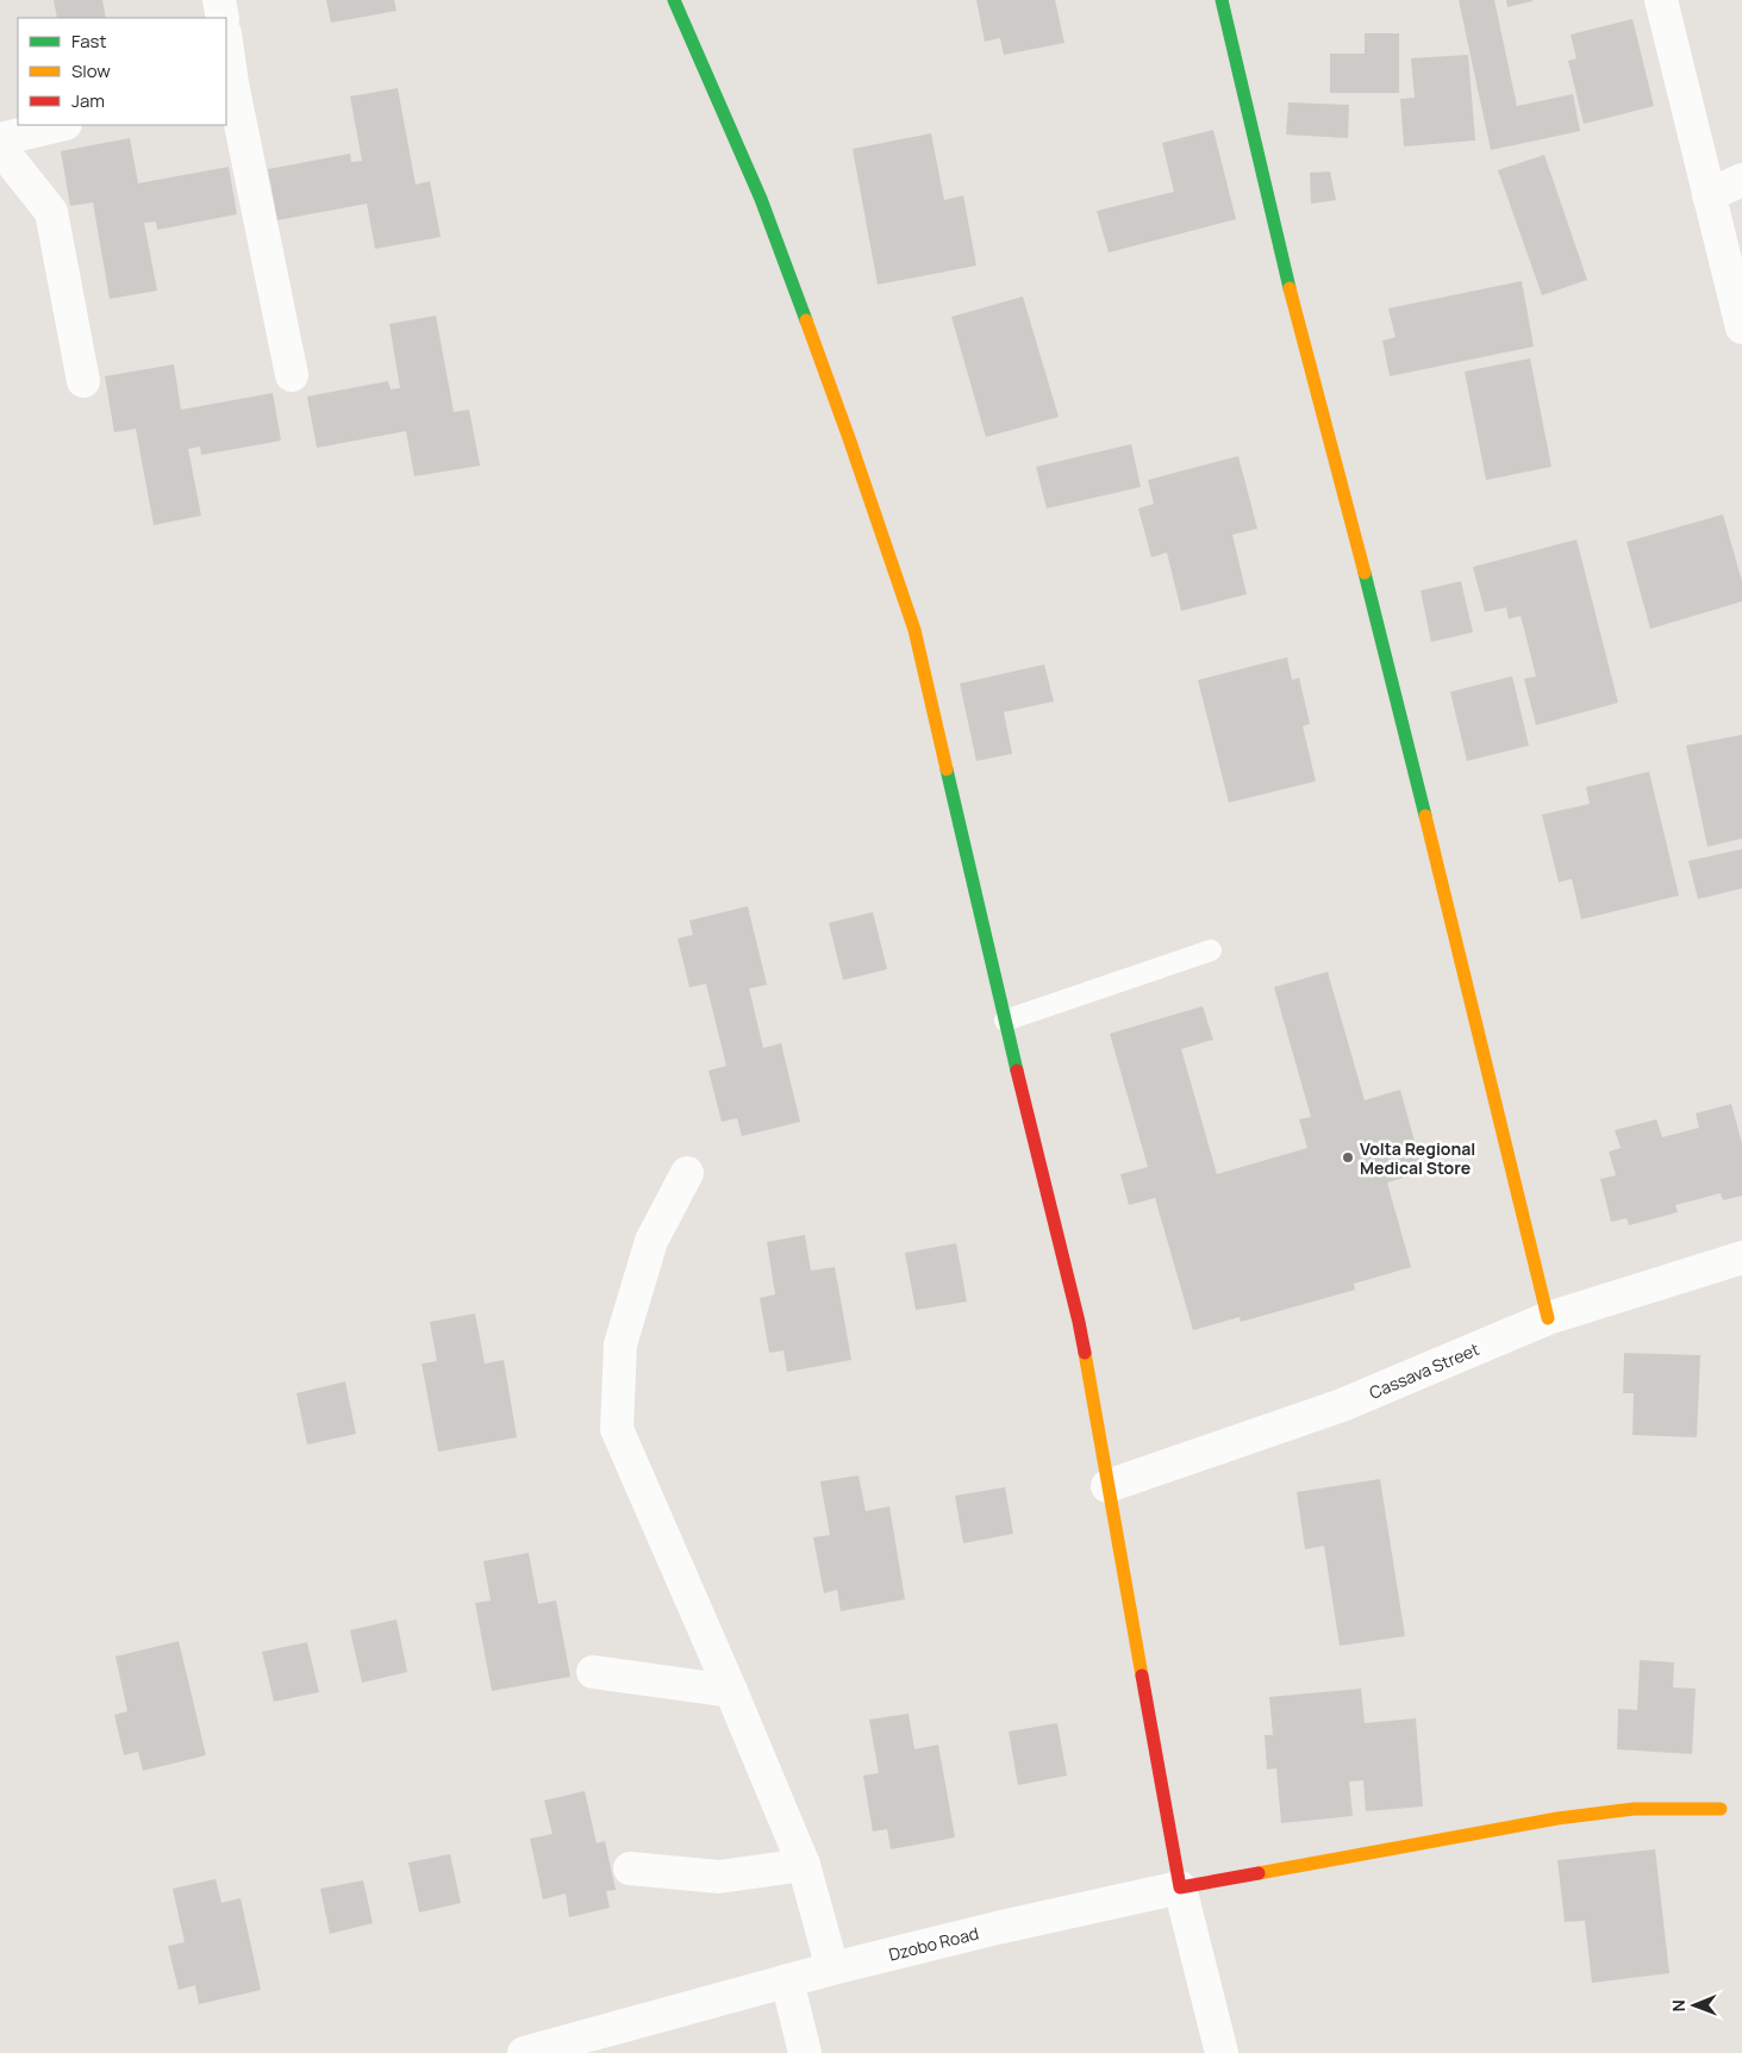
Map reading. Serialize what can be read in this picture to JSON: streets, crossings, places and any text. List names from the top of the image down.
{
  "streets": {
    "street": ["Cassava Street", "Dzobo Road"]
  },
  "places": ["Volta Regional Medical Store"],
  "legend": ["Fast", "Slow", "Jam"],
  "north": "left"
}
